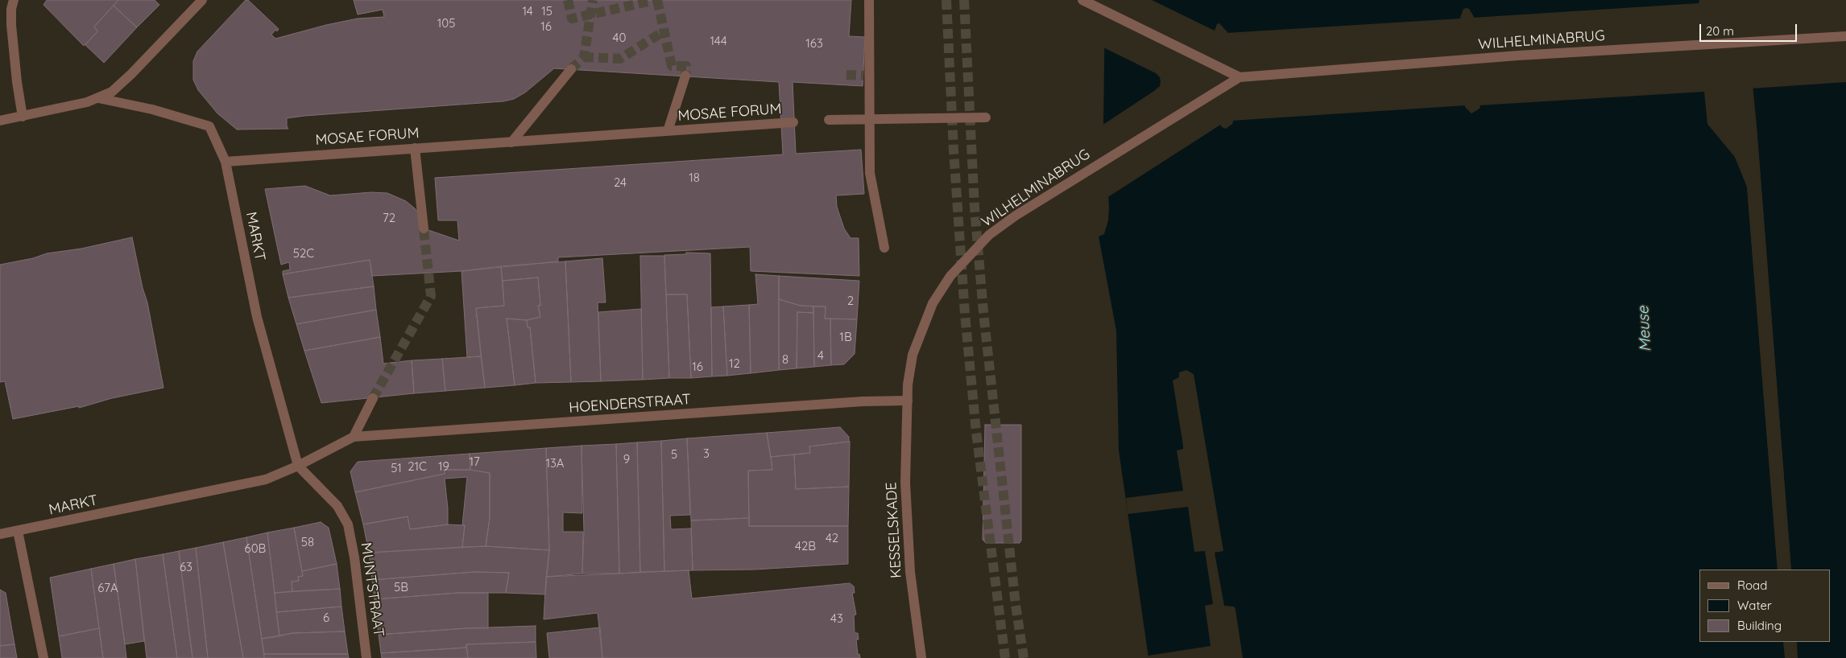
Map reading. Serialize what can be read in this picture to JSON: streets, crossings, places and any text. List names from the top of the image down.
{
  "streets": {
    "street": [
      "WILHELMINABRUG",
      "MOSAE FORUM",
      "MARKT",
      "HOENDERSTRAAT",
      "KESSELSKADE",
      "MUNTSTRAAT"
    ]
  },
  "crossings": [
    ["WILHELMINABRUG", "HOENDERSTRAAT"],
    ["WILHELMINABRUG", "KESSELSKADE"],
    ["MOSAE FORUM", "MARKT"],
    ["MARKT", "HOENDERSTRAAT"],
    ["MARKT", "MUNTSTRAAT"],
    ["HOENDERSTRAAT", "KESSELSKADE"]
  ],
  "water": ["Meuse"],
  "house_numbers": [
    "14",
    "15",
    "105",
    "16",
    "40",
    "144",
    "163",
    "18",
    "24",
    "72",
    "52C",
    "2",
    "1B",
    "4",
    "8",
    "12",
    "16",
    "3",
    "5",
    "9",
    "17",
    "13A",
    "21C",
    "19",
    "51",
    "42",
    "58",
    "42B",
    "60B",
    "63",
    "5B",
    "67A",
    "6",
    "43"
  ],
  "legend": ["Road", "Water", "Building"],
  "scale_bar": "20 m"
}
